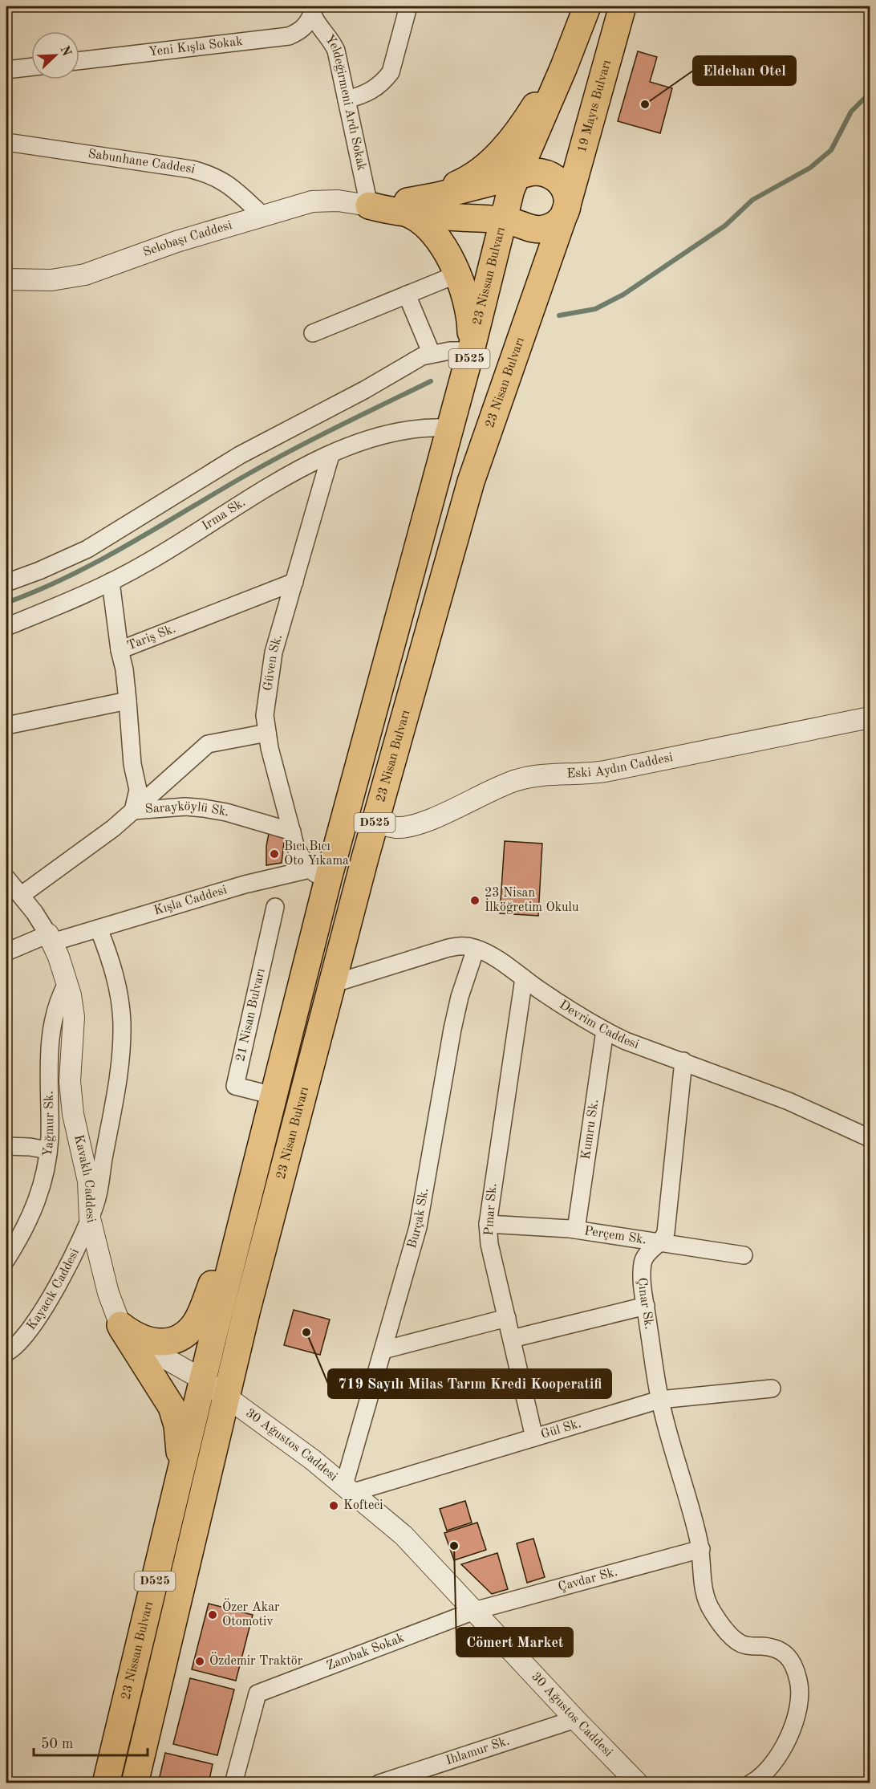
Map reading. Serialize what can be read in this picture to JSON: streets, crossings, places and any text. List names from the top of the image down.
{
  "streets": {
    "highway": [
      "19 Mayıs Bulvarı",
      "23 Nissan Bulvarı",
      "D525",
      "23 Nisan Bulvarı"
    ],
    "street": [
      "Yeni Kışla Sokak",
      "Yeldeğirmeni Ardı Sokak",
      "Sabunhane Caddesi",
      "Selobaşı Caddesi",
      "Irma Sk.",
      "Tariş Sk.",
      "Güven Sk.",
      "Eski Aydın Caddesi",
      "Sarayköylü Sk.",
      "Kışla Caddesi",
      "21 Nisan Bulvarı",
      "Devrim Caddesi",
      "Yağmur Sk.",
      "Kumru Sk.",
      "Kavaklı Caddesi",
      "Pınar Sk.",
      "Burçak Sk.",
      "Perçem Sk.",
      "Kayacık Caddesi",
      "Çınar Sk.",
      "Gül Sk.",
      "30 Ağustos Caddesi",
      "Çavdar Sk.",
      "Zambak Sokak",
      "Ihlamur Sk."
    ]
  },
  "crossings": [
    ["Yeni Kışla Sokak", "Yeldeğirmeni Ardı Sokak"],
    ["Yeldeğirmeni Ardı Sokak", "Selobaşı Caddesi"],
    ["19 Mayıs Bulvarı", "23 Nissan Bulvarı"],
    ["19 Mayıs Bulvarı", "23 Nisan Bulvarı"],
    ["Sabunhane Caddesi", "Selobaşı Caddesi"],
    ["23 Nissan Bulvarı", "D525"],
    ["23 Nissan Bulvarı", "23 Nisan Bulvarı"],
    ["23 Nissan Bulvarı", "Irma Sk."],
    ["23 Nissan Bulvarı", "Güven Sk."],
    ["23 Nissan Bulvarı", "Kışla Caddesi"],
    ["23 Nissan Bulvarı", "Kavaklı Caddesi"],
    ["23 Nissan Bulvarı", "30 Ağustos Caddesi"],
    ["D525", "Güven Sk."],
    ["D525", "Kışla Caddesi"],
    ["D525", "21 Nisan Bulvarı"],
    ["D525", "Kavaklı Caddesi"],
    ["D525", "30 Ağustos Caddesi"],
    ["23 Nisan Bulvarı", "Eski Aydın Caddesi"],
    ["23 Nisan Bulvarı", "Devrim Caddesi"],
    ["23 Nisan Bulvarı", "30 Ağustos Caddesi"],
    ["Irma Sk.", "Güven Sk."],
    ["Tariş Sk.", "Güven Sk."],
    ["Tariş Sk.", "Sarayköylü Sk."],
    ["Güven Sk.", "Sarayköylü Sk."],
    ["Güven Sk.", "Kışla Caddesi"],
    ["Kışla Caddesi", "Kavaklı Caddesi"],
    ["Kışla Caddesi", "Kayacık Caddesi"],
    ["Devrim Caddesi", "Kumru Sk."],
    ["Devrim Caddesi", "Pınar Sk."],
    ["Devrim Caddesi", "Burçak Sk."],
    ["Yağmur Sk.", "Kavaklı Caddesi"],
    ["Kumru Sk.", "Perçem Sk."],
    ["Kavaklı Caddesi", "Kayacık Caddesi"],
    ["Kavaklı Caddesi", "30 Ağustos Caddesi"],
    ["Pınar Sk.", "Perçem Sk."],
    ["Pınar Sk.", "Gül Sk."],
    ["Burçak Sk.", "Gül Sk."],
    ["Burçak Sk.", "30 Ağustos Caddesi"],
    ["Perçem Sk.", "Çınar Sk."],
    ["Çınar Sk.", "Gül Sk."],
    ["Çınar Sk.", "Çavdar Sk."],
    ["Gül Sk.", "30 Ağustos Caddesi"],
    ["30 Ağustos Caddesi", "Çavdar Sk."],
    ["30 Ağustos Caddesi", "Zambak Sokak"],
    ["30 Ağustos Caddesi", "Ihlamur Sk."],
    ["Çavdar Sk.", "Zambak Sokak"]
  ],
  "places": [
    "Eldehan Otel",
    "Bıcı Bıcı Oto Yıkama",
    "23 Nisan İlköğretim Okulu",
    "719 Sayılı Milas Tarım Kredi Kooperatifi",
    "Kofteci",
    "Cömert Market",
    "Özer Akar Otomotiv",
    "Özdemir Traktör"
  ],
  "scale_bar": "50 m",
  "north": "top right"
}
